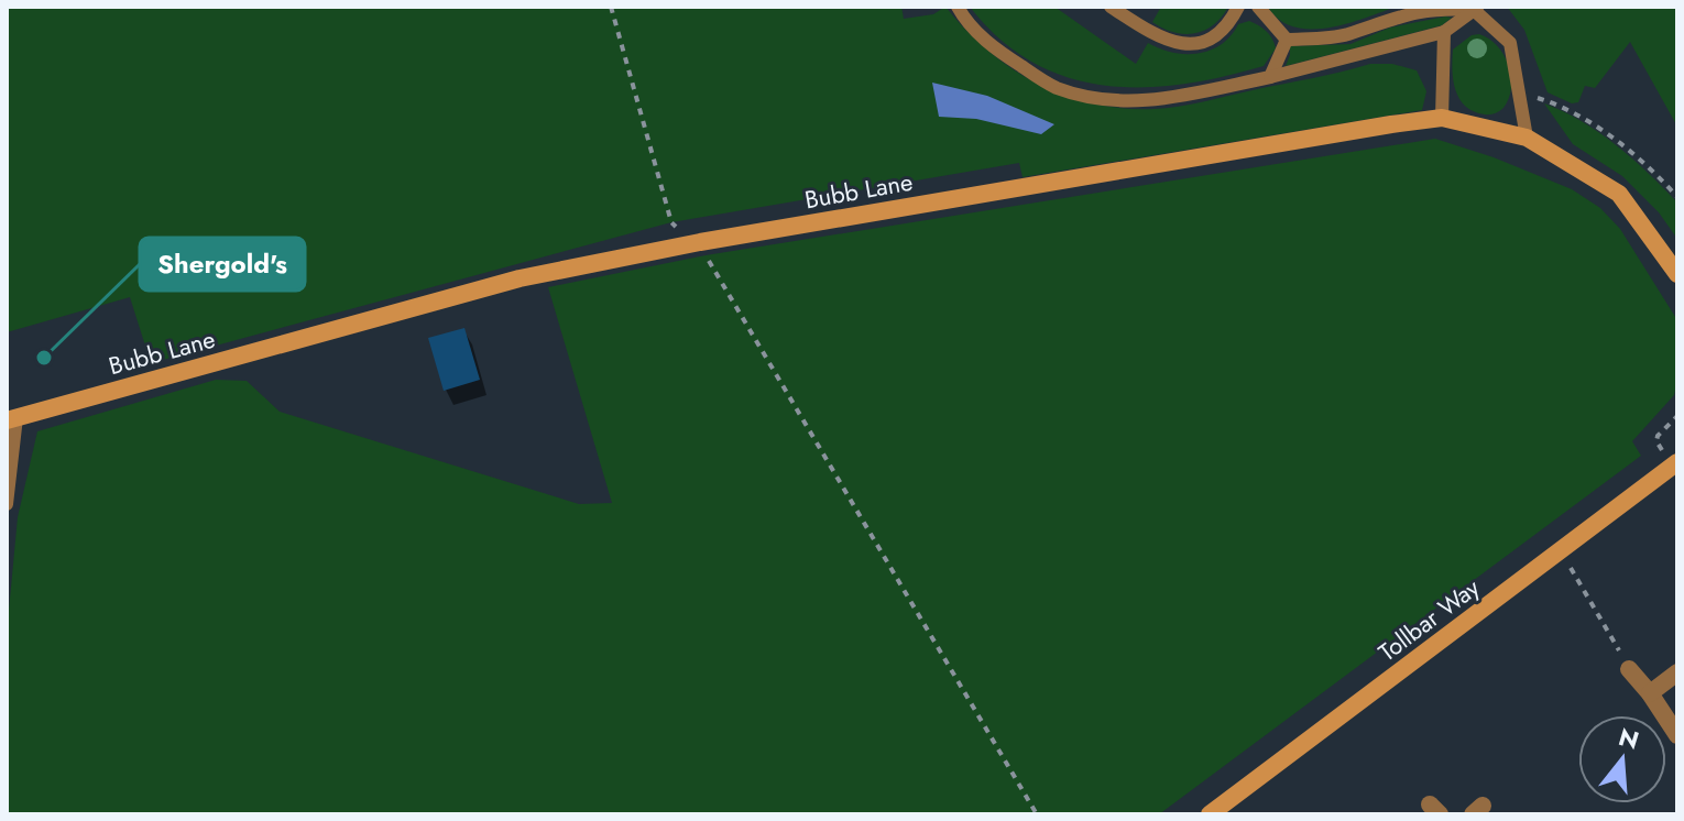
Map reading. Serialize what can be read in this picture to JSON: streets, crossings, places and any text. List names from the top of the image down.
{
  "streets": {
    "street": ["Bubb Lane", "Tollbar Way"]
  },
  "places": ["Shergold's"],
  "north": "top"
}
